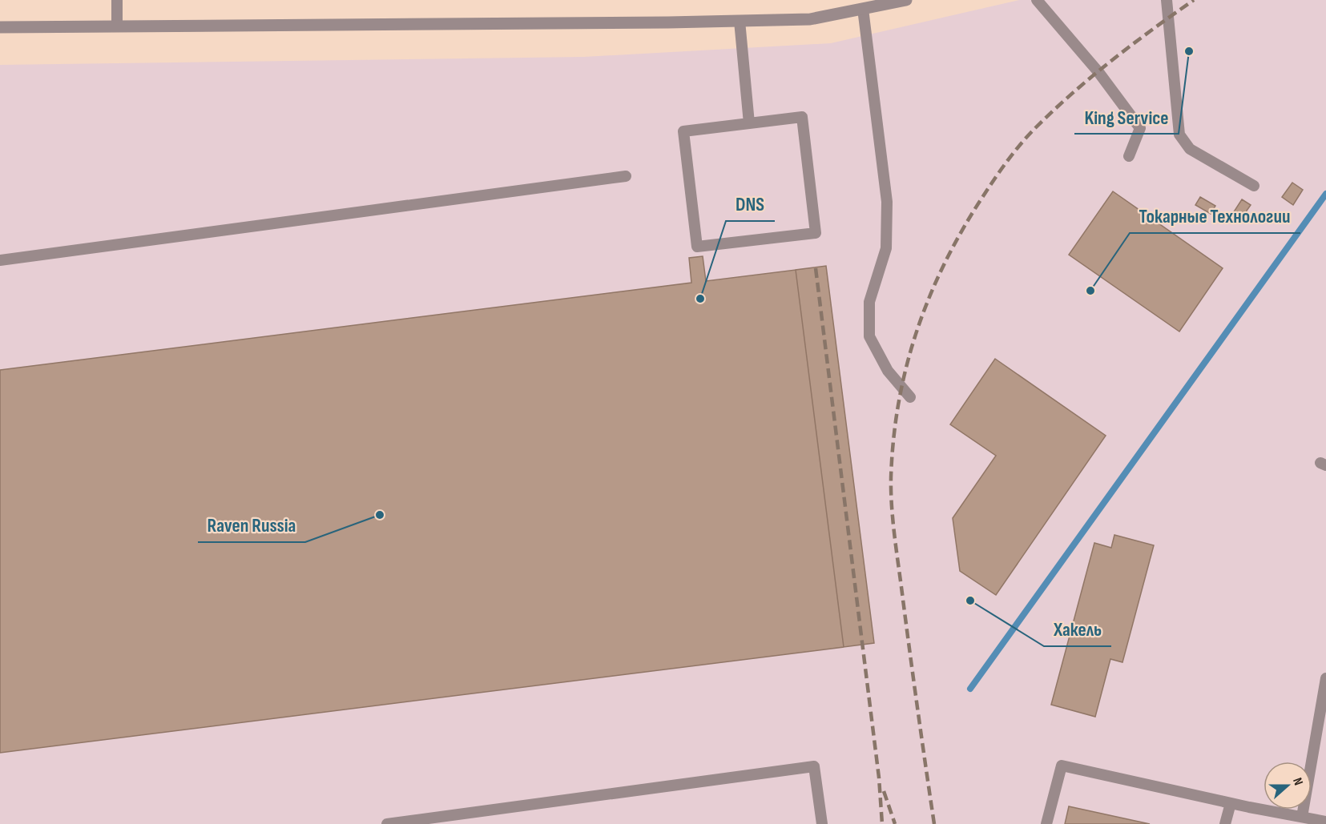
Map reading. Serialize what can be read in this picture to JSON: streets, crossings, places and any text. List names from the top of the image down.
{
  "places": [
    "King Service",
    "Токарные Технологии",
    "DNS",
    "Raven Russia",
    "Хакель"
  ],
  "north": "right"
}
